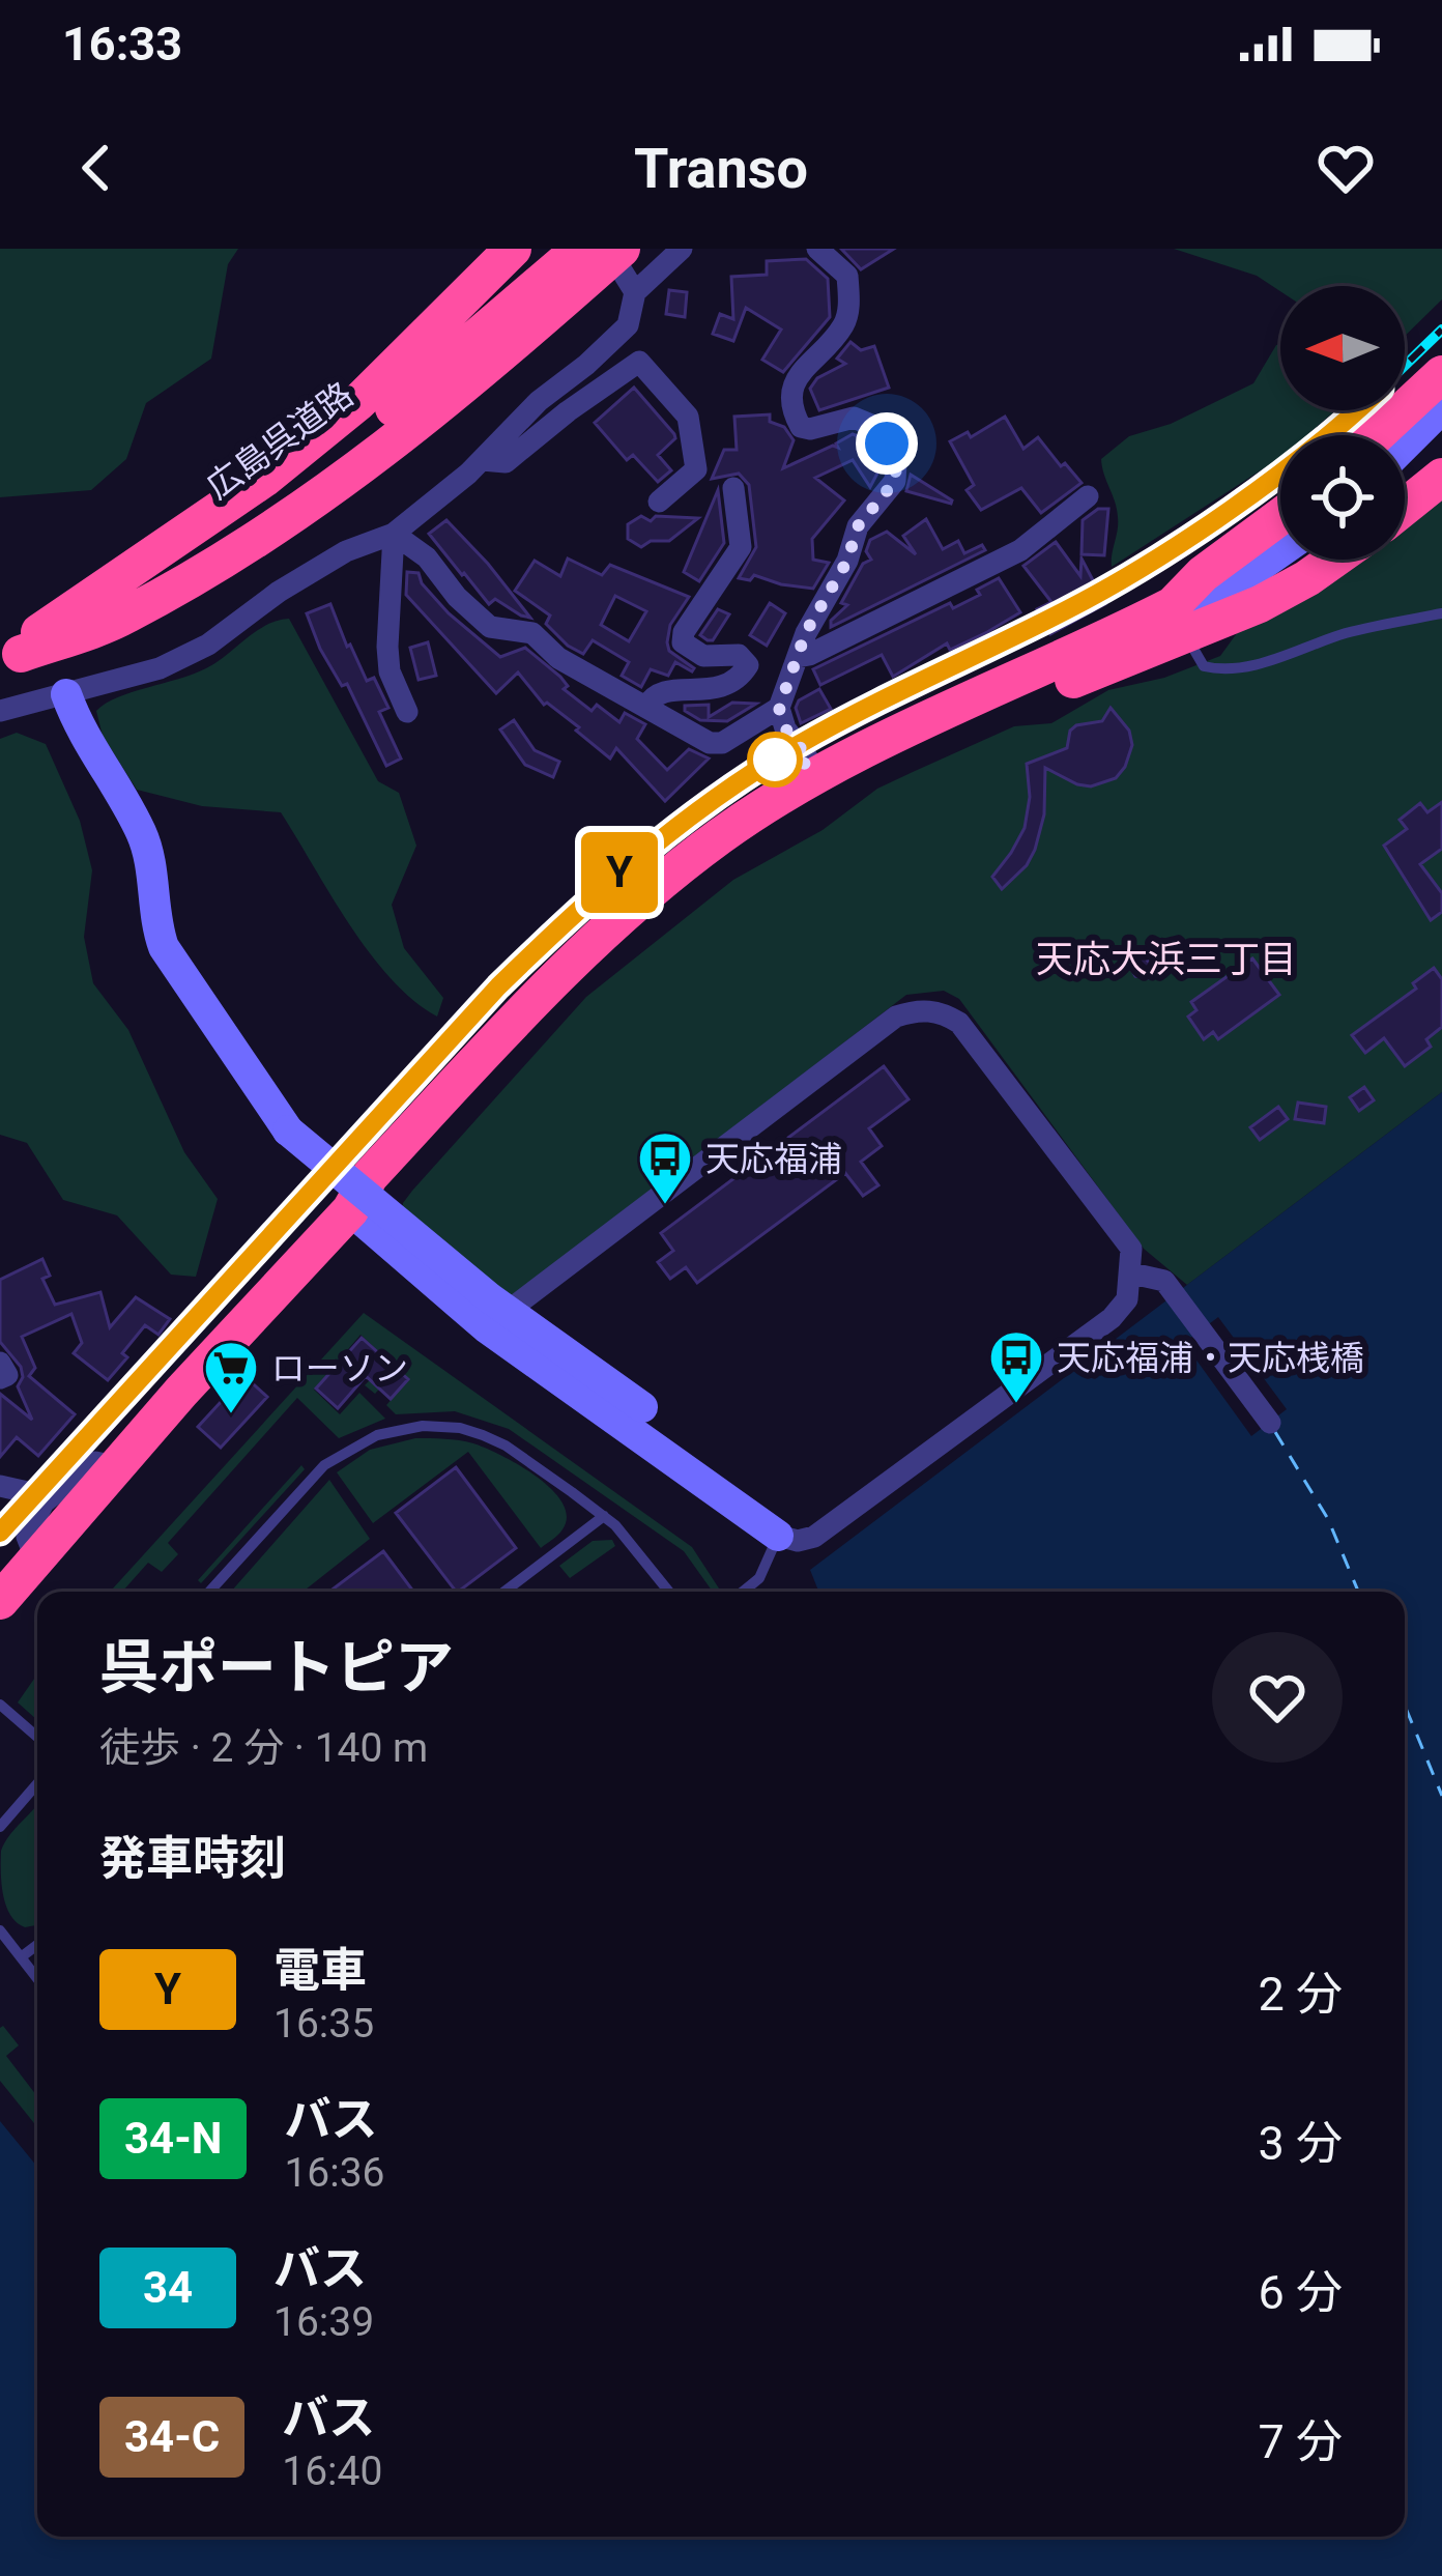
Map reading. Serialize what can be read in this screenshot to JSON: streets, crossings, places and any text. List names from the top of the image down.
{
  "streets": {
    "highway": ["広島呉道路"]
  },
  "districts": ["天応大浜三丁目"],
  "places": {
    "bus stop": ["天応福浦", "天応福浦・天応桟橋"],
    "supermarket": ["ローソン"]
  },
  "north": "left",
  "page": {
    "status": "16:33",
    "header": "Transo",
    "on_map": "Y",
    "heading": [
      ["呉ポートピア", "徒歩 · 2 分 · 140 m"],
      "発車時刻"
    ],
    "list": [
      {
        "mark": "Y",
        "name": "電車",
        "note": "16:35",
        "value": "2 分"
      },
      {
        "mark": "34-N",
        "name": "バス",
        "note": "16:36",
        "value": "3 分"
      },
      {
        "mark": "34",
        "name": "バス",
        "note": "16:39",
        "value": "6 分"
      },
      {
        "mark": "34-C",
        "name": "バス",
        "note": "16:40",
        "value": "7 分"
      }
    ]
  }
}
